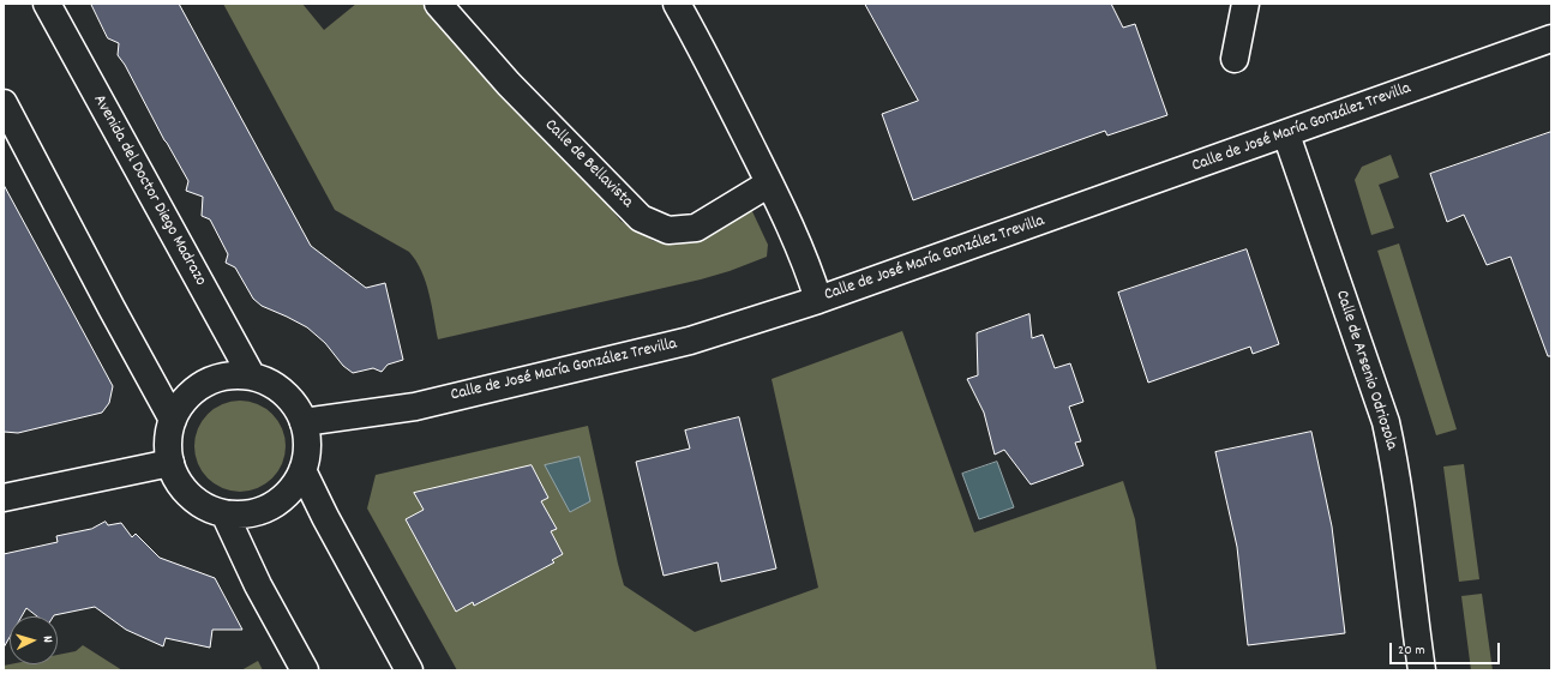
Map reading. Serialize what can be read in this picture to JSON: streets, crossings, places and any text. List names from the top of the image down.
{
  "streets": {
    "street": [
      "Calle de José María González Trevilla",
      "Calle de Bellavista",
      "Avenida del Doctor Diego Madrazo",
      "Calle de Arsenio Odriozola"
    ]
  },
  "crossings": [
    ["Calle de José María González Trevilla", "Avenida del Doctor Diego Madrazo"],
    ["Calle de José María González Trevilla", "Calle de Arsenio Odriozola"]
  ],
  "scale_bar": "20 m",
  "north": "right"
}
